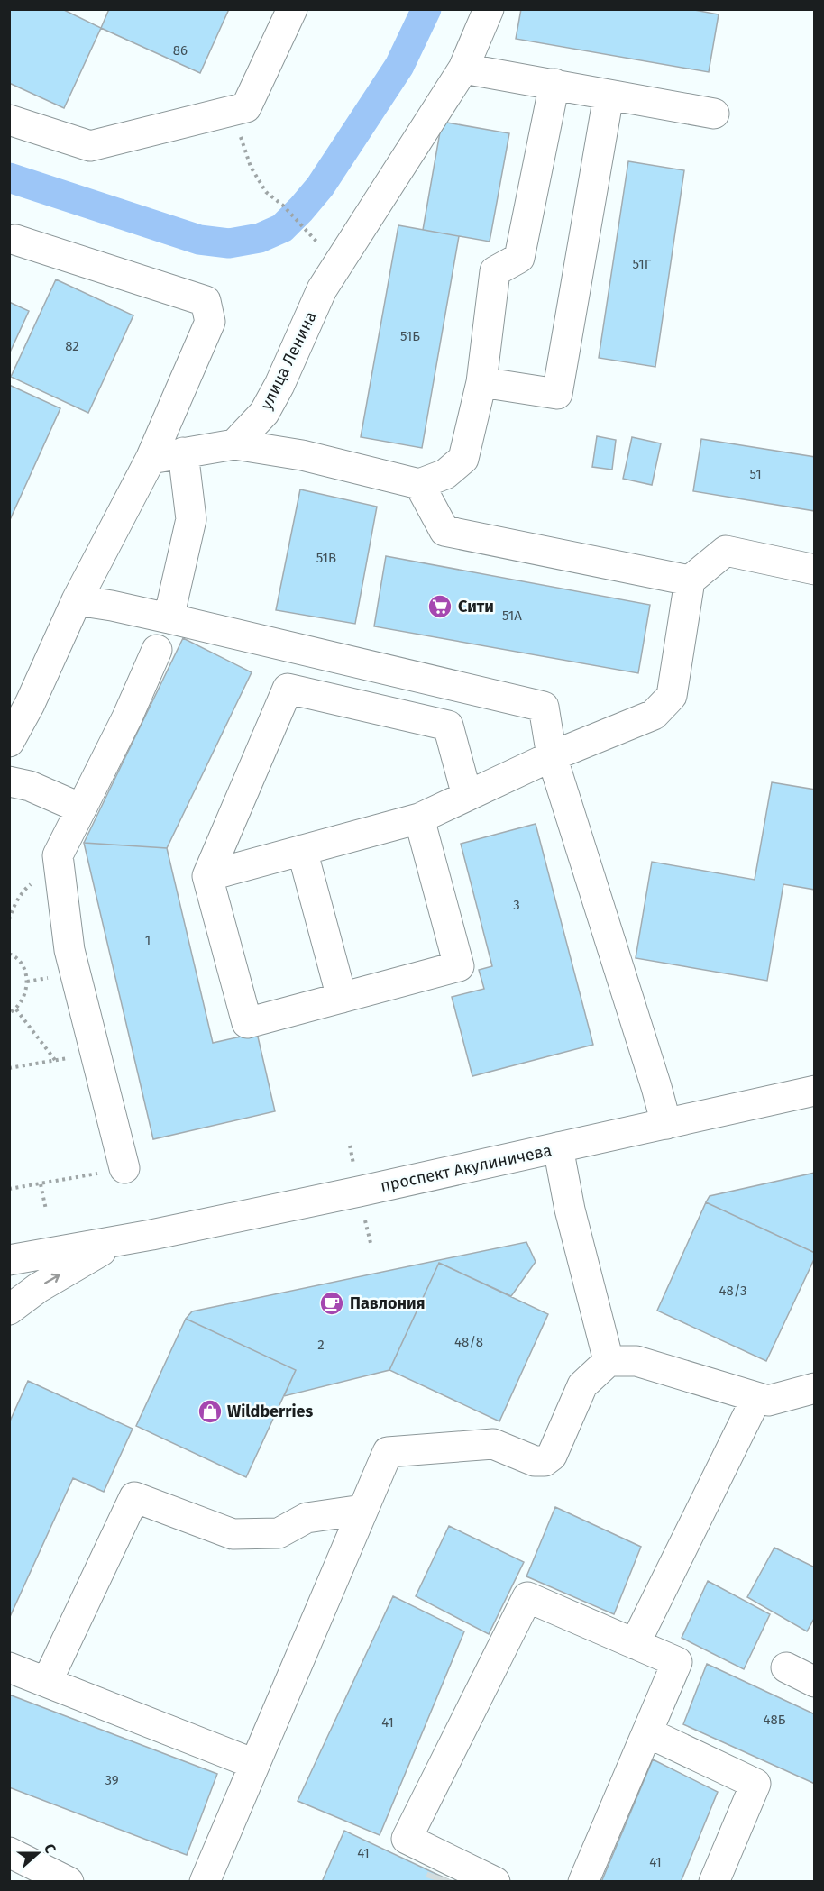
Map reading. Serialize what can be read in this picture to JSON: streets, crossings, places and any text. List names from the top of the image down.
{
  "streets": {
    "street": ["улица Ленина", "проспект Акулиничева"]
  },
  "places": {
    "supermarket": ["Сити"],
    "cafe": ["Павлония"],
    "shop": ["Wildberries"]
  },
  "house_numbers": [
    "86",
    "51Г",
    "51Б",
    "82",
    "51",
    "51В",
    "51А",
    "3",
    "1",
    "48/3",
    "48/8",
    "2",
    "48Б",
    "41",
    "39",
    "41",
    "41"
  ],
  "north": "right"
}
